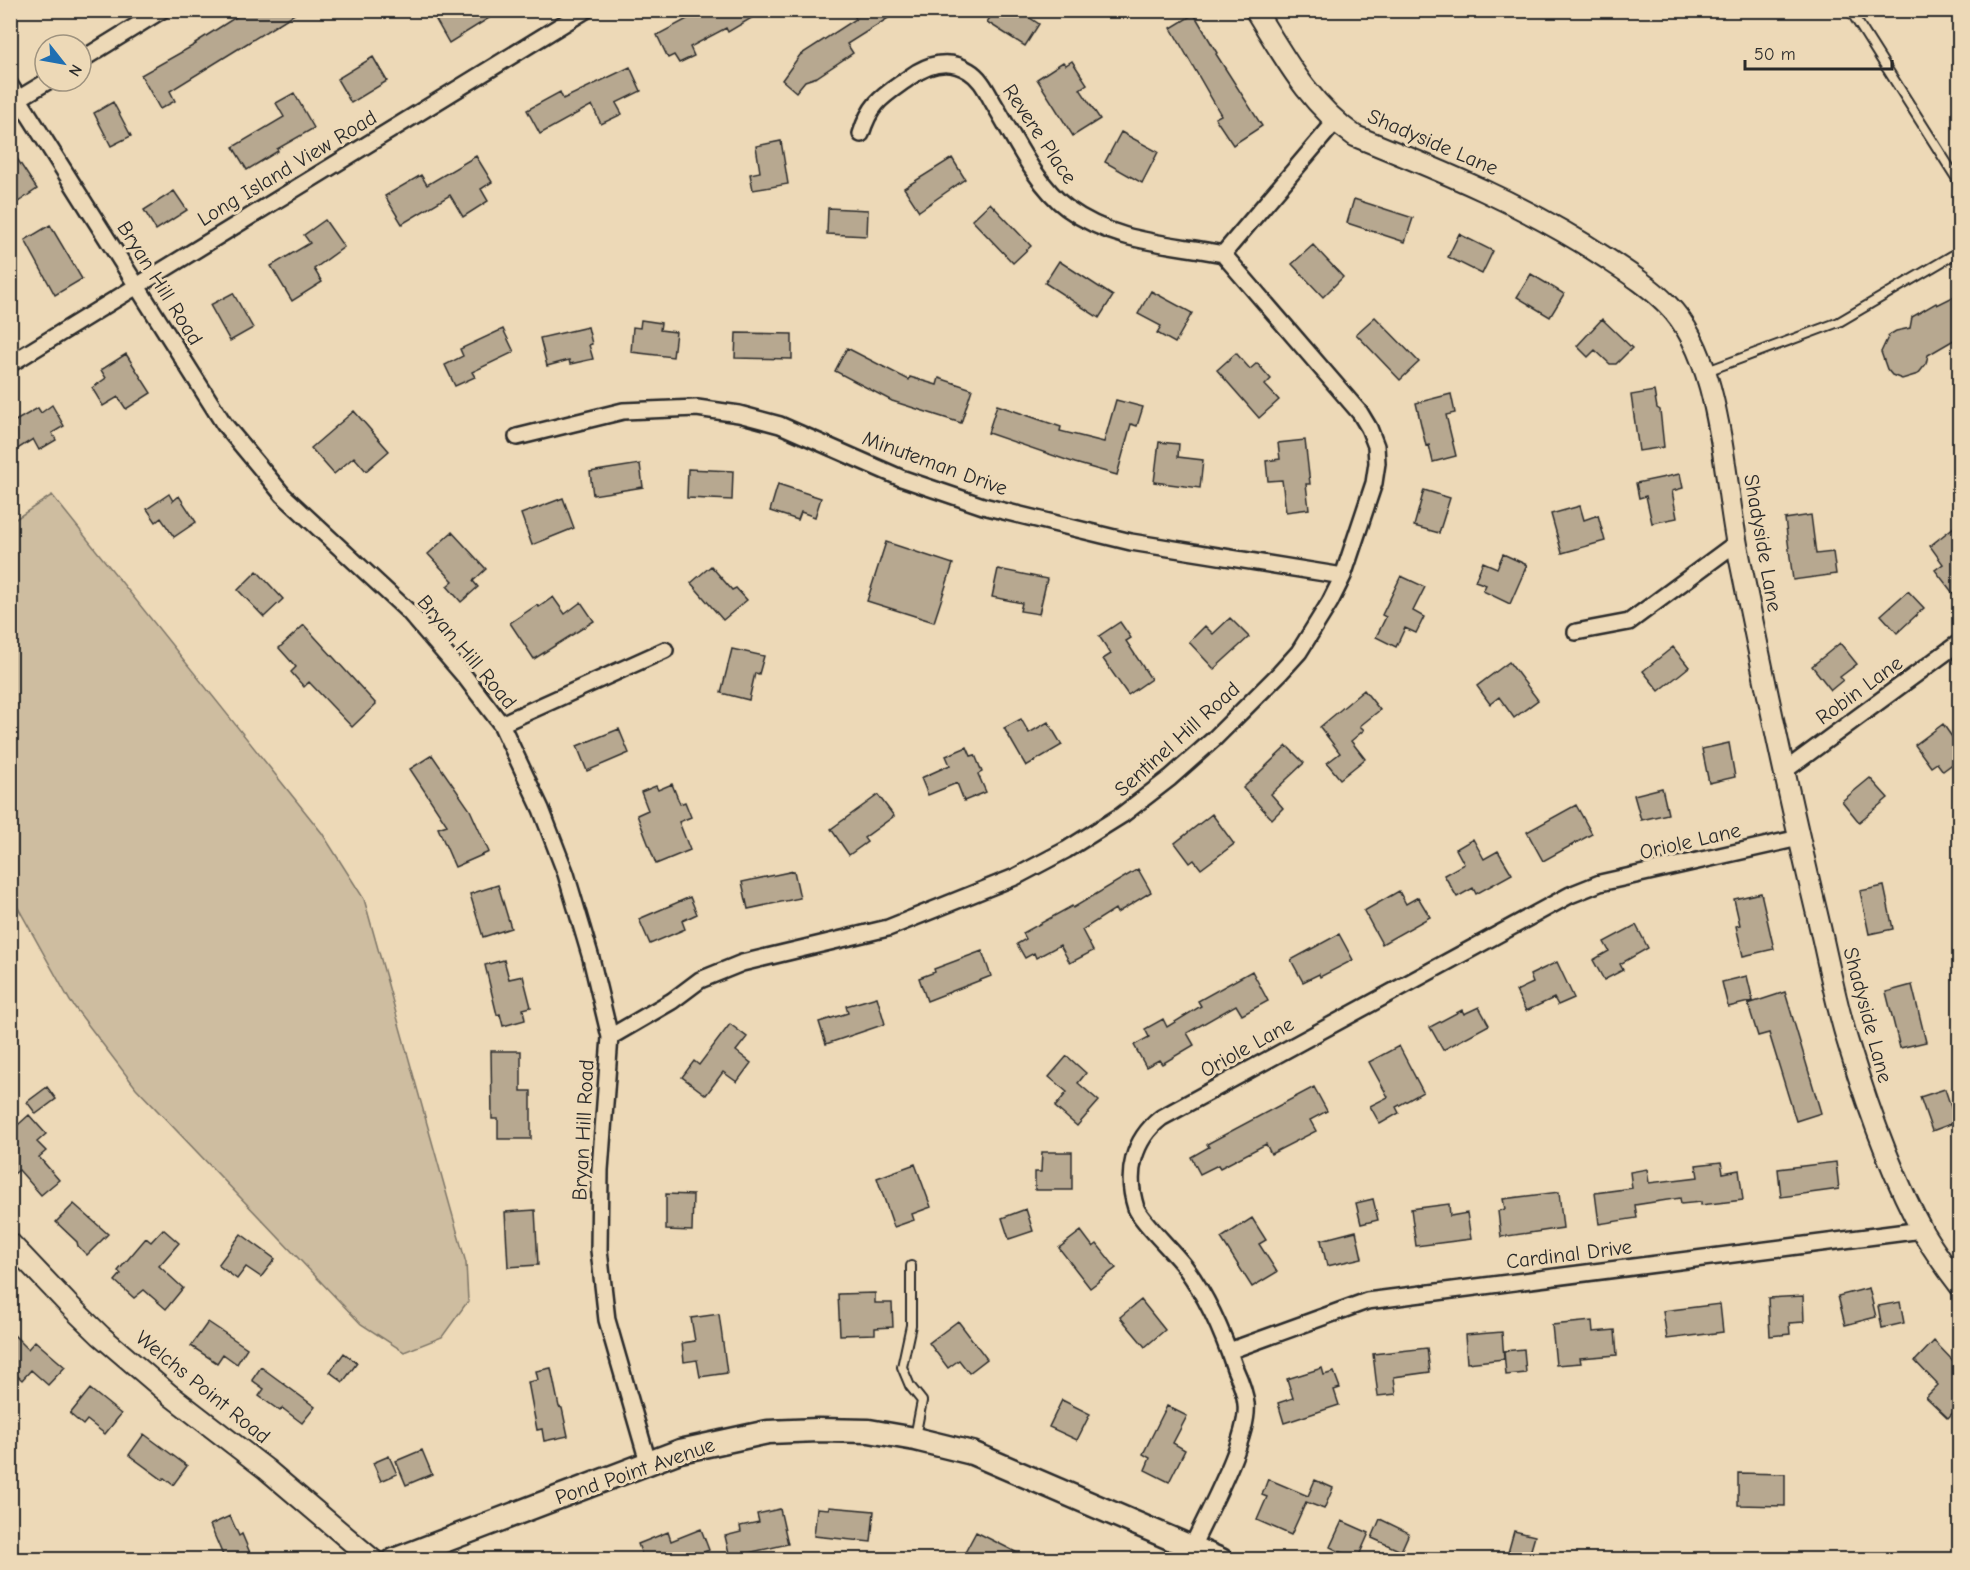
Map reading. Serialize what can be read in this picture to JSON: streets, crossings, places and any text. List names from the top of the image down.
{
  "streets": {
    "main road": ["Pond Point Avenue"],
    "street": [
      "Revere Place",
      "Shadyside Lane",
      "Long Island View Road",
      "Bryan Hill Road",
      "Minuteman Drive",
      "Robin Lane",
      "Sentinel Hill Road",
      "Oriole Lane",
      "Cardinal Drive",
      "Welchs Point Road"
    ]
  },
  "crossings": [
    ["Revere Place", "Sentinel Hill Road"],
    ["Shadyside Lane", "Robin Lane"],
    ["Shadyside Lane", "Oriole Lane"],
    ["Shadyside Lane", "Cardinal Drive"],
    ["Long Island View Road", "Bryan Hill Road"],
    ["Bryan Hill Road", "Sentinel Hill Road"],
    ["Bryan Hill Road", "Pond Point Avenue"],
    ["Minuteman Drive", "Sentinel Hill Road"],
    ["Oriole Lane", "Cardinal Drive"],
    ["Oriole Lane", "Pond Point Avenue"]
  ],
  "scale_bar": "50 m",
  "north": "bottom right"
}
